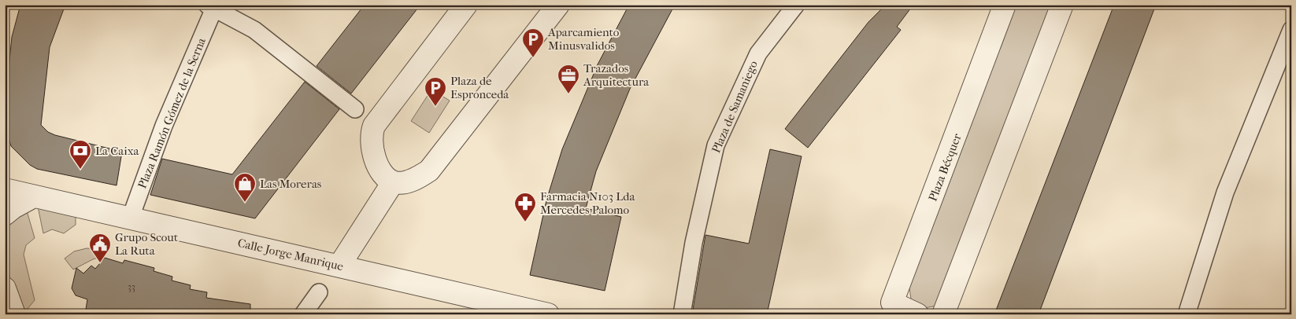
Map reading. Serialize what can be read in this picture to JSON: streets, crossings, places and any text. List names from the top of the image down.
{
  "streets": {
    "street": [
      "Plaza de Samaniego",
      "Plaza Ramón Gómez de la Serna",
      "Plaza Bécquer",
      "Calle Jorge Manrique"
    ]
  },
  "crossings": [
    ["Plaza Ramón Gómez de la Serna", "Calle Jorge Manrique"]
  ],
  "places": {
    "parking": ["Aparcamiento Minusvalidos", "Plaza de Espronceda"],
    "office": ["Trazados Arquitectura"],
    "bank": ["La Caixa"],
    "shop": ["Las Moreras"],
    "pharmacy": ["Farmacia N103 Lda Mercedes Palomo"],
    "public building": ["Grupo Scout La Ruta"]
  },
  "house_numbers": ["33"]
}
